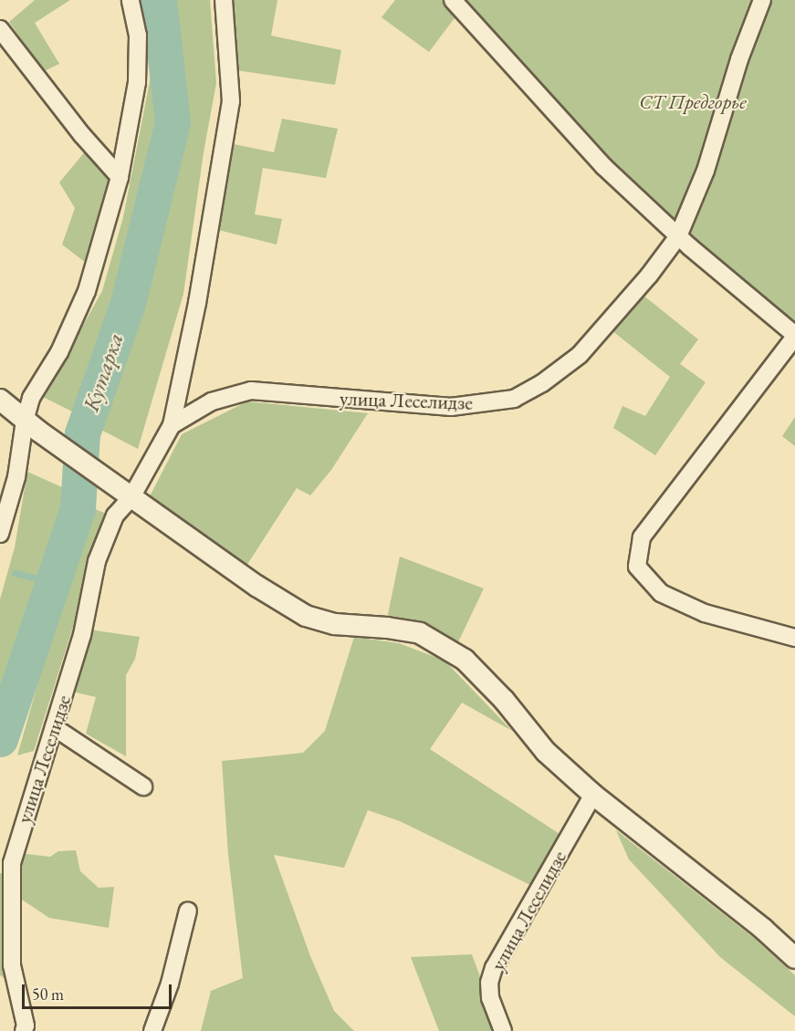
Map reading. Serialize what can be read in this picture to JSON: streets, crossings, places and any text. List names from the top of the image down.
{
  "streets": {
    "street": ["улица Леселидзе"]
  },
  "water": ["Кутарка"],
  "parks": ["СТ Предгорье"],
  "scale_bar": "50 m"
}
